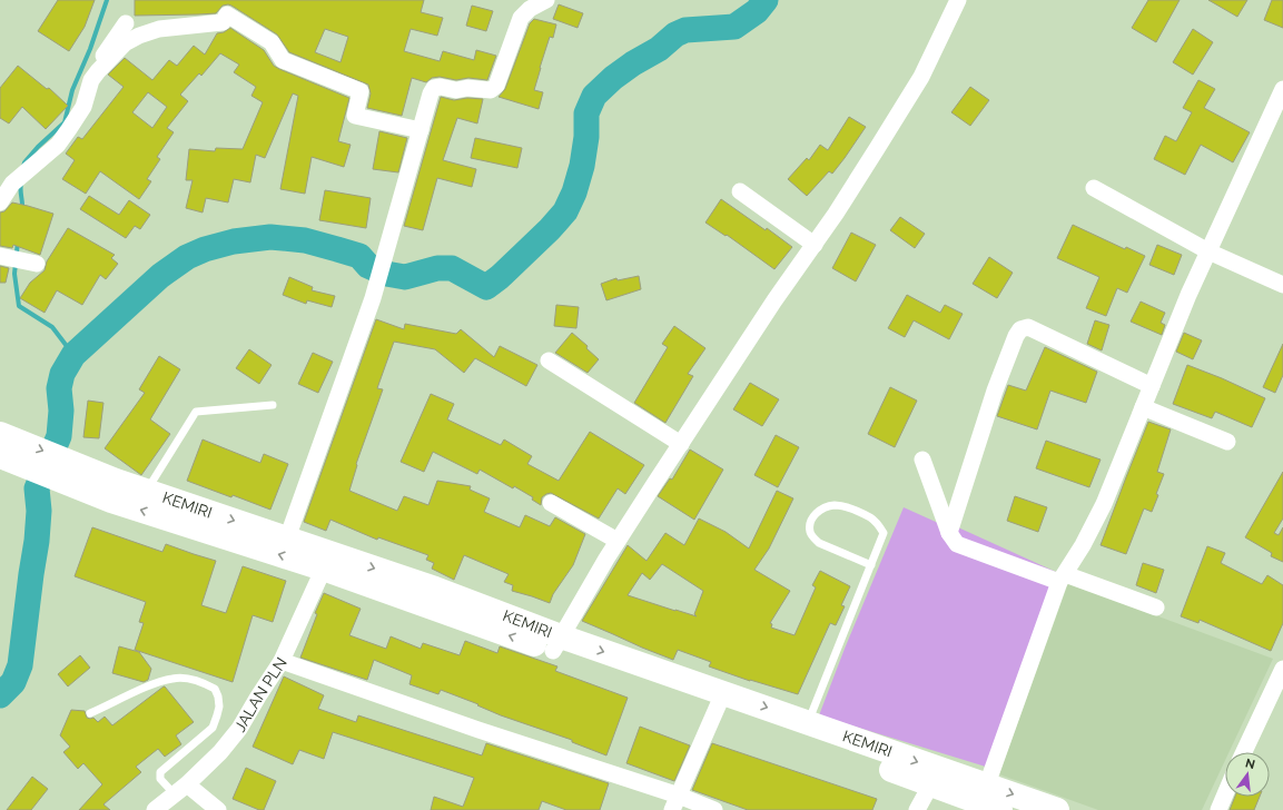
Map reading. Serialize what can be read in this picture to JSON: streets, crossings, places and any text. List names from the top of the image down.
{
  "streets": {
    "highway": ["KEMIRI"],
    "street": ["JALAN PLN"]
  },
  "crossings": [
    ["KEMIRI", "JALAN PLN"]
  ],
  "north": "top"
}
